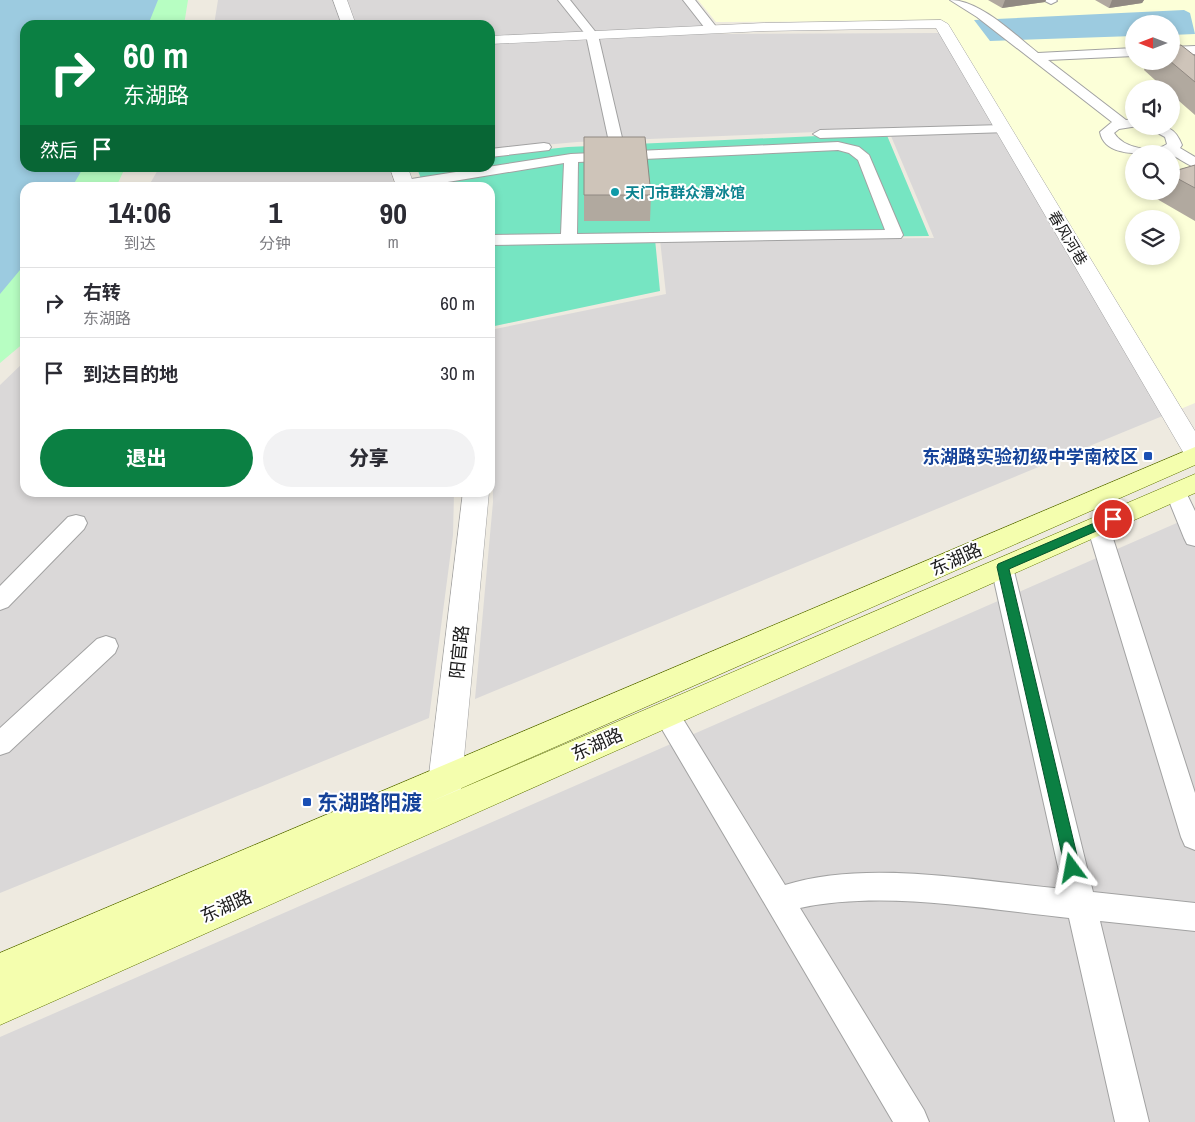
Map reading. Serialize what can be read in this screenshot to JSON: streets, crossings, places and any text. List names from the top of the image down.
{
  "streets": {
    "main road": ["东湖路"],
    "street": ["春风河巷", "阳官路"]
  },
  "crossings": [
    ["春风河巷", "东湖路"],
    ["东湖路", "阳官路"]
  ],
  "places": {
    "other": ["天门市群众滑冰馆"],
    "transit": ["东湖路实验初级中学南校区", "东湖路阳渡"]
  },
  "north": "left",
  "page": {
    "turn": ["60 m", "东湖路"],
    "then": "然后",
    "eta": [
      "14:06",
      "到达",
      "1",
      "分钟",
      "90",
      "m"
    ],
    "list": [
      {
        "name": "右转",
        "note": "东湖路",
        "value": "60 m"
      },
      {
        "name": "到达目的地",
        "value": "30 m"
      }
    ],
    "buttons": ["退出", "分享"]
  }
}
